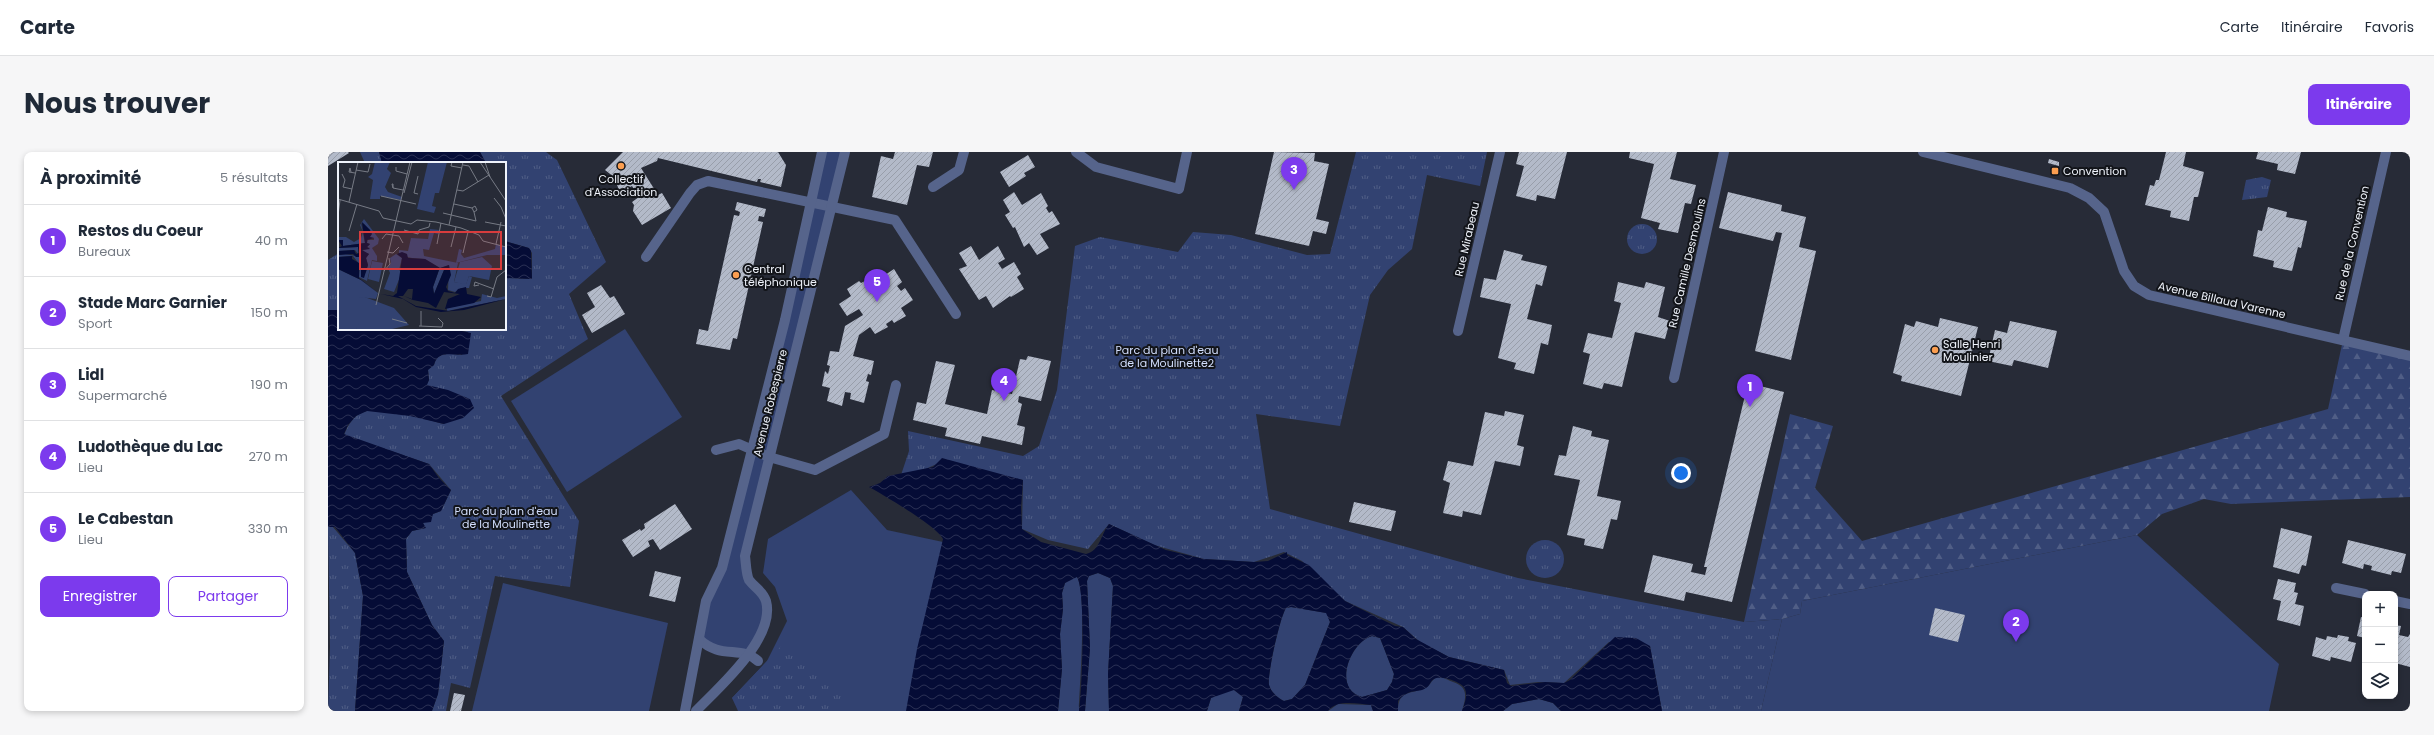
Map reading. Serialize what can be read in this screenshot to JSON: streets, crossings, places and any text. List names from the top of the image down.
{
  "streets": {
    "street": [
      "Rue Mirabeau",
      "Rue de la Convention",
      "Rue Camille Desmoulins",
      "Avenue Billaud Varenne",
      "Avenue Robespierre"
    ]
  },
  "crossings": [
    ["Rue de la Convention", "Avenue Billaud Varenne"]
  ],
  "parks": ["Parc du plan d'eau de la Moulinette2", "Parc du plan d'eau de la Moulinette"],
  "places": {
    "other": ["Collectif d'Association", "Central téléphonique", "Salle Henri Moulinier"],
    "transit": ["Convention"]
  },
  "page": {
    "header": "Carte",
    "nav": ["Carte", "Itinéraire", "Favoris"],
    "title": "Nous trouver",
    "buttons": [
      "Itinéraire",
      ["Enregistrer", "Partager"]
    ],
    "heading": ["À proximité", "5 résultats"],
    "pins": [
      "3",
      "5",
      "4",
      "1",
      "2"
    ],
    "list": [
      {
        "mark": "1",
        "name": "Restos du Coeur",
        "note": "Bureaux",
        "value": "40 m"
      },
      {
        "mark": "2",
        "name": "Stade Marc Garnier",
        "note": "Sport",
        "value": "150 m"
      },
      {
        "mark": "3",
        "name": "Lidl",
        "note": "Supermarché",
        "value": "190 m"
      },
      {
        "mark": "4",
        "name": "Ludothèque du Lac",
        "note": "Lieu",
        "value": "270 m"
      },
      {
        "mark": "5",
        "name": "Le Cabestan",
        "note": "Lieu",
        "value": "330 m"
      }
    ],
    "map_buttons": ["+", "−"]
  }
}
